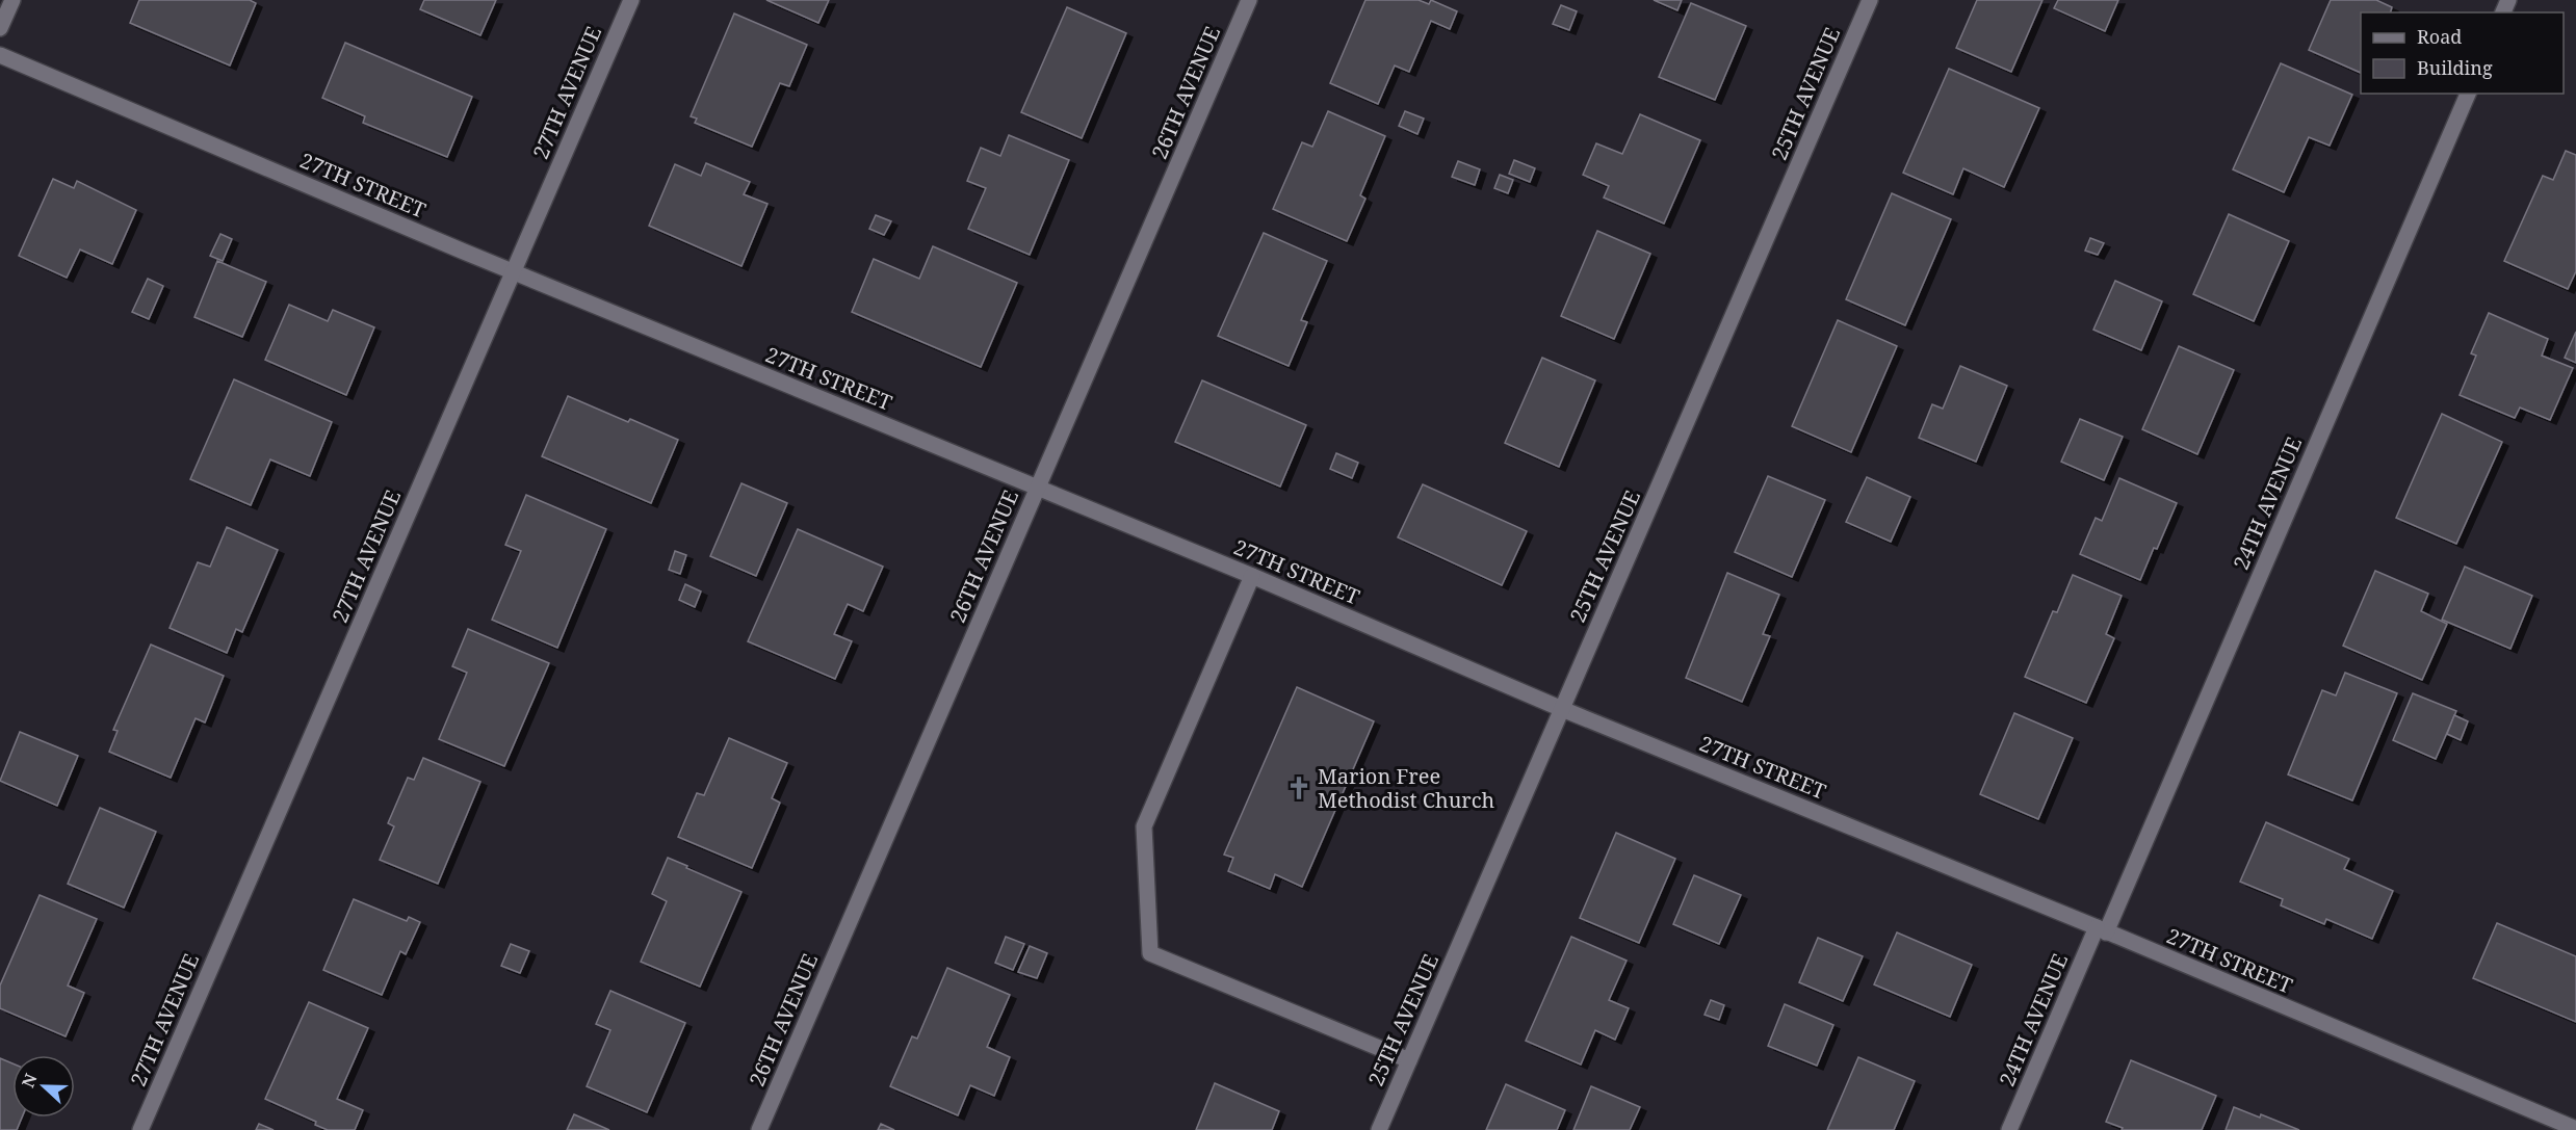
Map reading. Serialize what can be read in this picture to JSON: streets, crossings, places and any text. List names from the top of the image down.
{
  "streets": {
    "street": [
      "27TH AVENUE",
      "26TH AVENUE",
      "25TH AVENUE",
      "27TH STREET",
      "24TH AVENUE"
    ]
  },
  "crossings": [
    ["27TH AVENUE", "27TH STREET"],
    ["26TH AVENUE", "27TH STREET"],
    ["25TH AVENUE", "27TH STREET"],
    ["27TH STREET", "24TH AVENUE"]
  ],
  "places": {
    "church": ["Marion Free Methodist Church"]
  },
  "legend": ["Road", "Building"],
  "north": "left"
}
